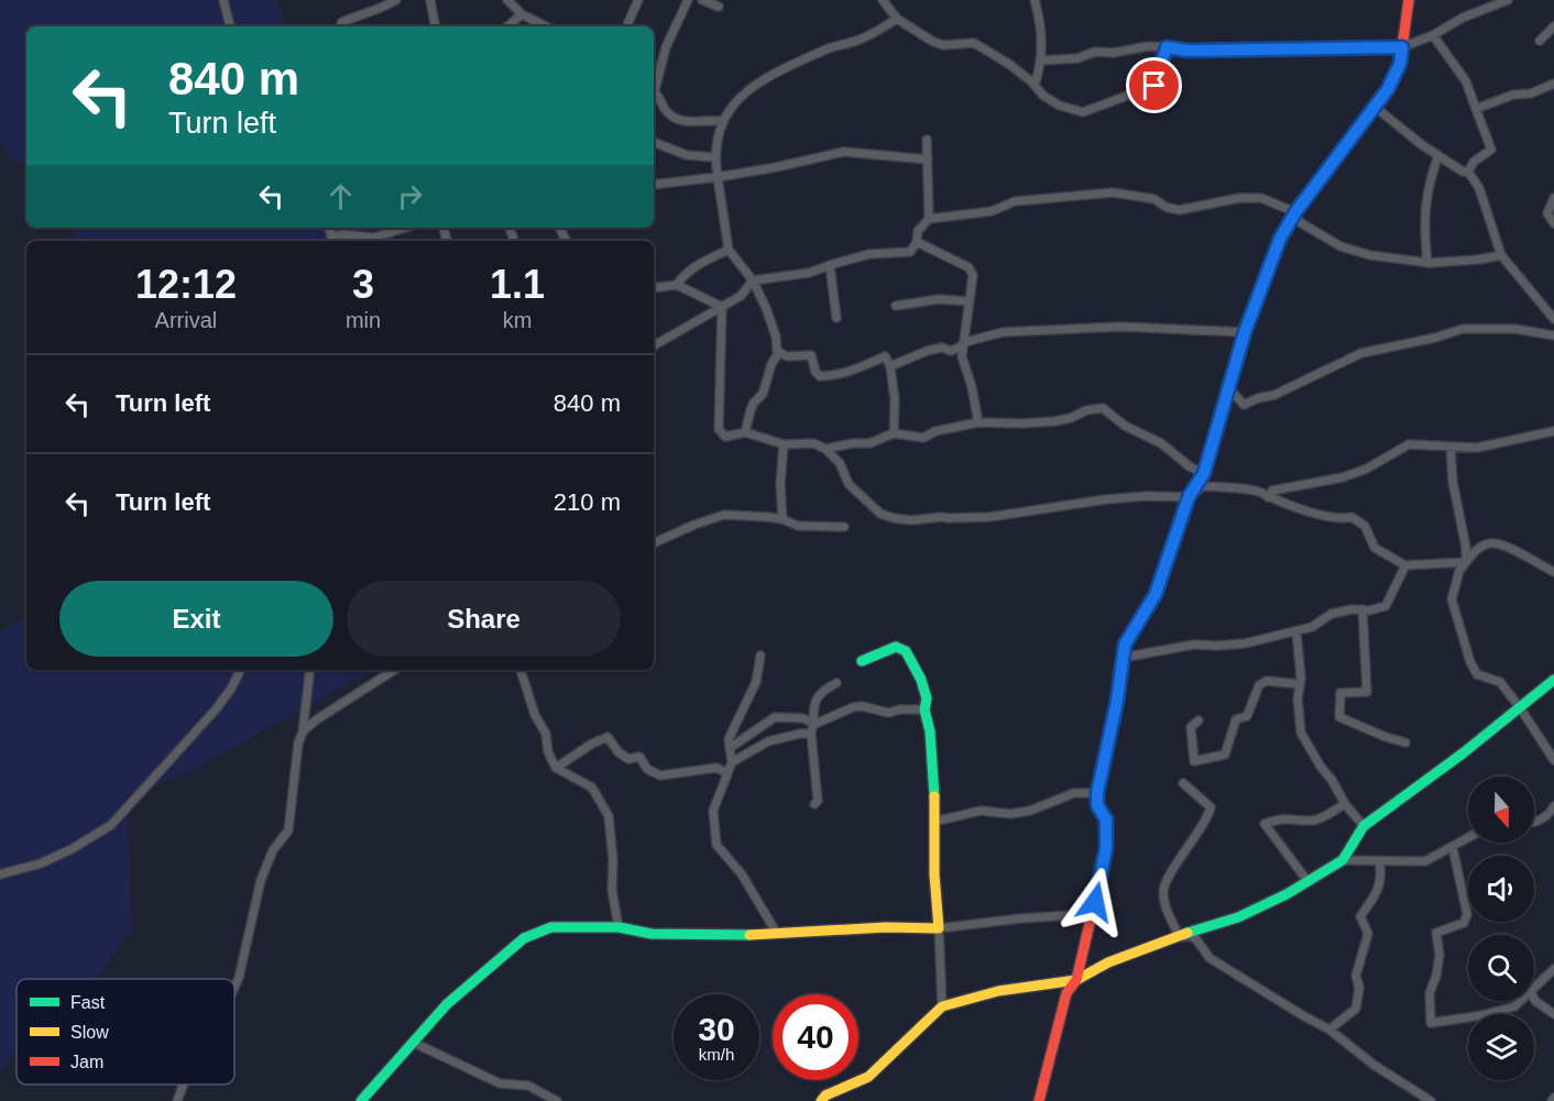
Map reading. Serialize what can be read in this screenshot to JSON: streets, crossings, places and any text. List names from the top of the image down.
{
  "legend": ["Fast", "Slow", "Jam"],
  "north": "bottom",
  "page": {
    "turn": ["840 m", "Turn left"],
    "eta": [
      "12:12",
      "Arrival",
      "3",
      "min",
      "1.1",
      "km"
    ],
    "list": [
      {
        "name": "Turn left",
        "value": "840 m"
      },
      {
        "name": "Turn left",
        "value": "210 m"
      }
    ],
    "buttons": ["Exit", "Share"],
    "speed": "30 km/h",
    "limit": "40"
  }
}
